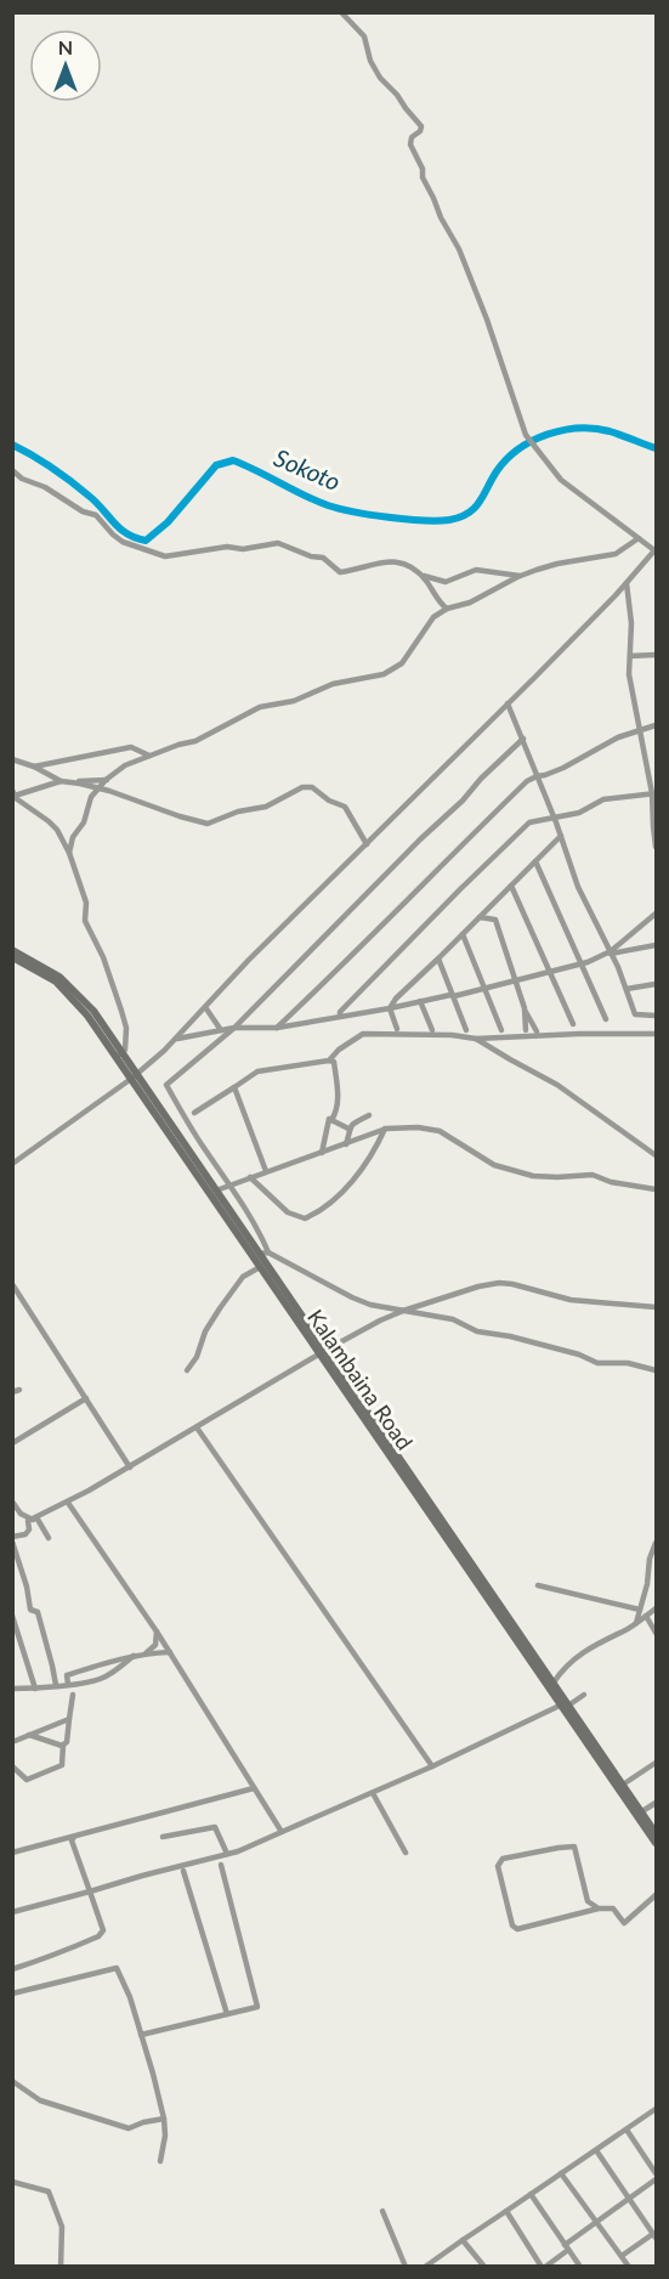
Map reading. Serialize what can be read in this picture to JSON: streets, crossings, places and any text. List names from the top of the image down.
{
  "streets": {
    "main road": ["Kalambaina Road"]
  },
  "water": ["Sokoto"],
  "north": "top"
}
